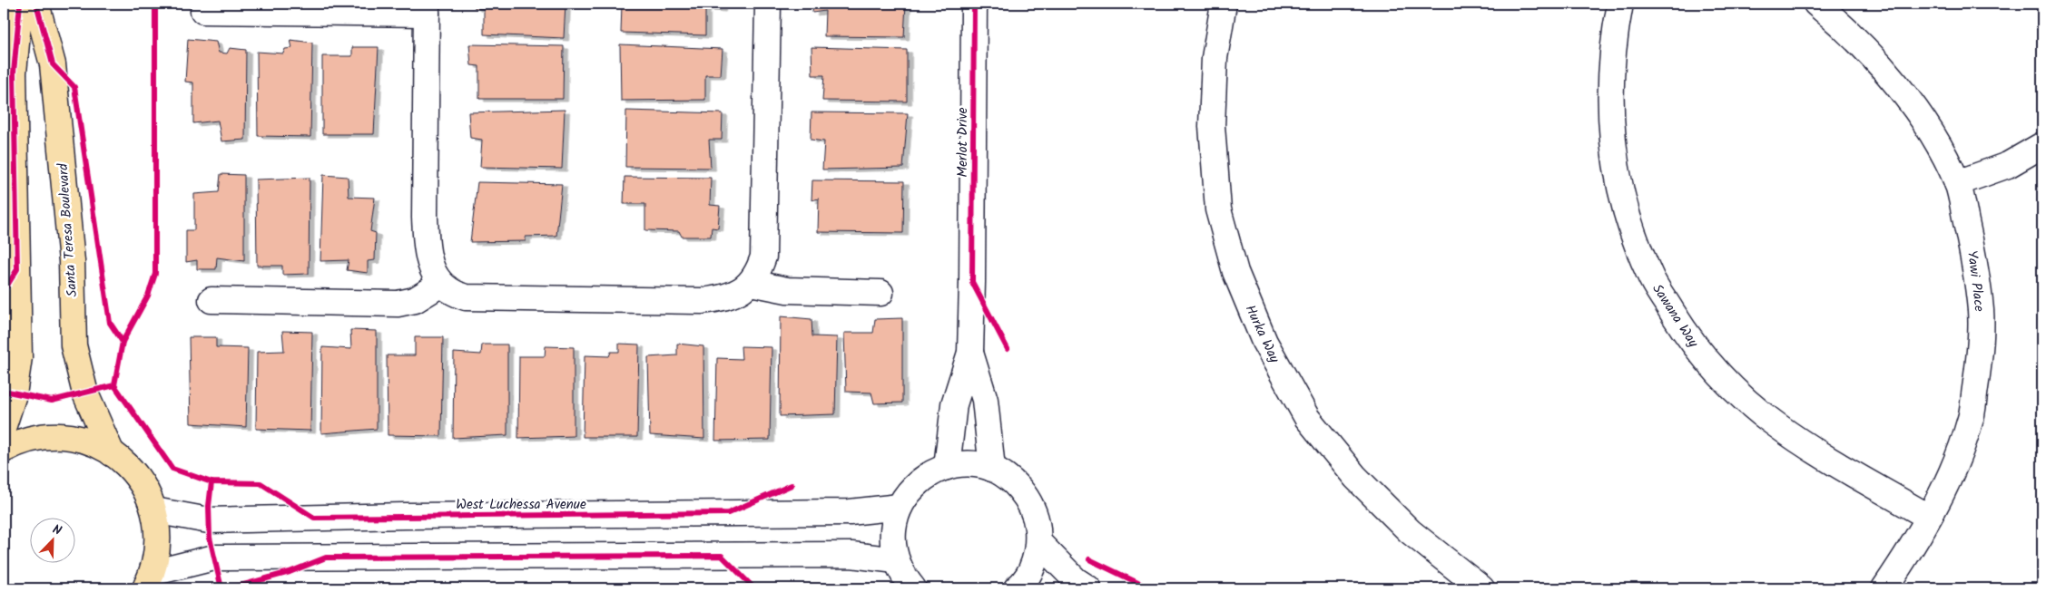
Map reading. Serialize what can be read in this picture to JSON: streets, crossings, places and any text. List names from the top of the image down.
{
  "streets": {
    "main road": ["Santa Teresa Boulevard"],
    "street": [
      "Merlot Drive",
      "Yawi Place",
      "Sawana Way",
      "Hurka Way",
      "West Luchessa Avenue"
    ]
  },
  "crossings": [
    ["Yawi Place", "Sawana Way"]
  ],
  "north": "top right"
}
